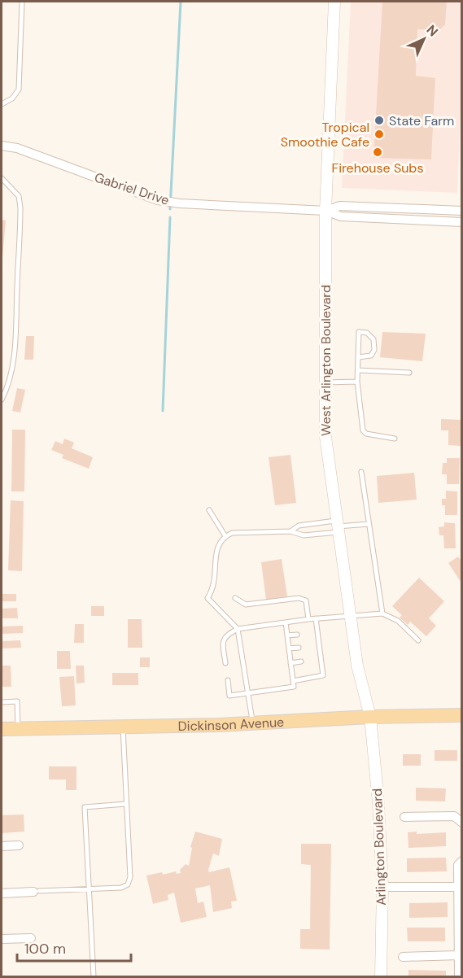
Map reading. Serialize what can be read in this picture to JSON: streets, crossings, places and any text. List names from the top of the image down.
{
  "streets": {
    "main road": ["West Arlington Boulevard", "Dickinson Avenue", "Arlington Boulevard"],
    "street": ["Gabriel Drive"]
  },
  "crossings": [
    ["Gabriel Drive", "West Arlington Boulevard"],
    ["West Arlington Boulevard", "Dickinson Avenue"],
    ["West Arlington Boulevard", "Arlington Boulevard"],
    ["Dickinson Avenue", "Arlington Boulevard"]
  ],
  "places": ["State Farm", "Tropical Smoothie Cafe", "Firehouse Subs"],
  "scale_bar": "100 m",
  "north": "top right"
}
